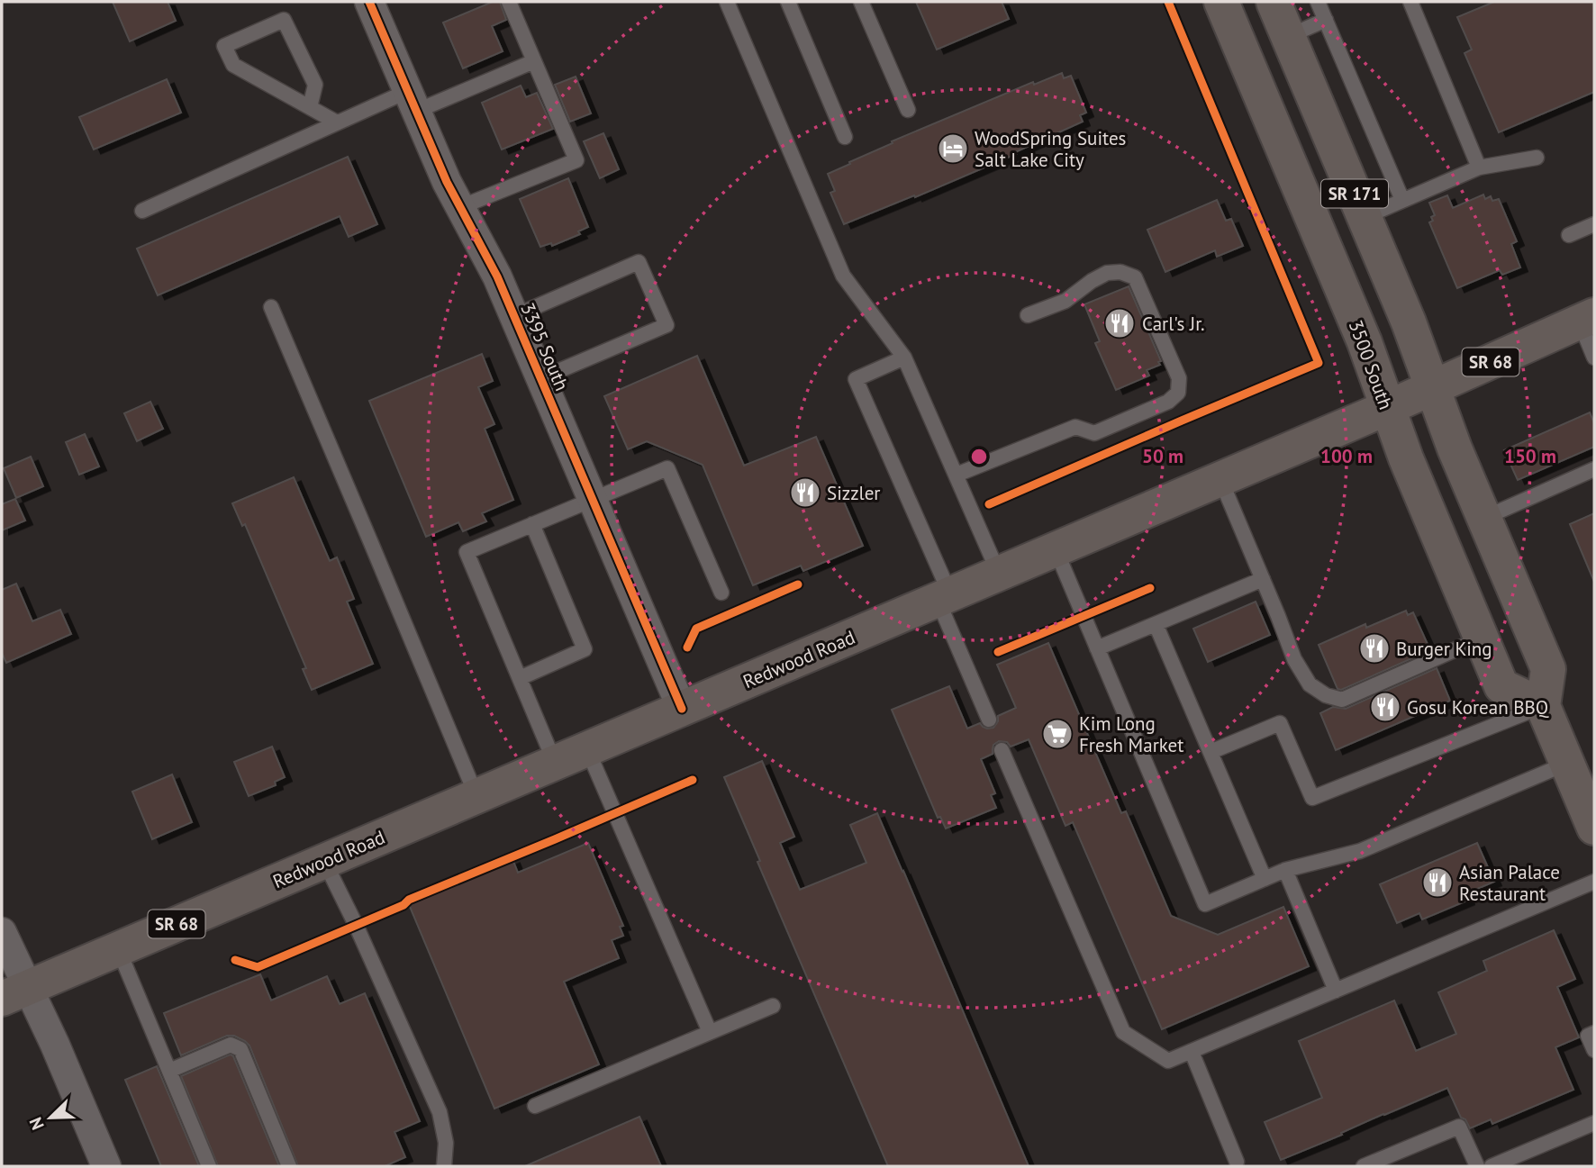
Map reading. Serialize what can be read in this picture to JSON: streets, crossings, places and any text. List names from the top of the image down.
{
  "streets": {
    "main road": [
      "SR 171",
      "SR 68",
      "3500 South",
      "Redwood Road"
    ],
    "street": ["3395 South"]
  },
  "crossings": [
    ["SR 171", "3500 South"],
    ["SR 171", "Redwood Road"],
    ["3395 South", "Redwood Road"],
    ["3500 South", "Redwood Road"]
  ],
  "places": {
    "hotel": ["WoodSpring Suites Salt Lake City"],
    "restaurant": [
      "Carl's Jr.",
      "Sizzler",
      "Burger King",
      "Gosu Korean BBQ",
      "Asian Palace Restaurant"
    ],
    "supermarket": ["Kim Long Fresh Market"]
  },
  "north": "bottom left",
  "rings": ["50 m", "100 m", "150 m"]
}
